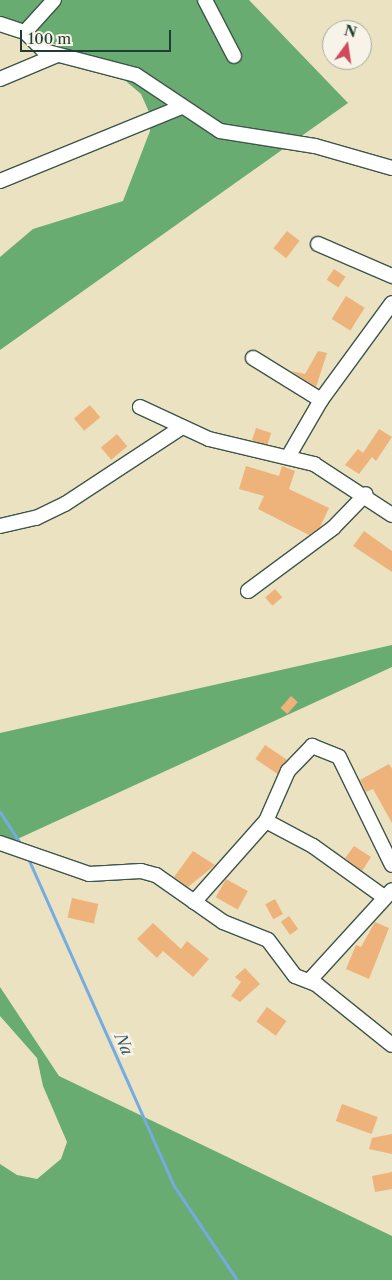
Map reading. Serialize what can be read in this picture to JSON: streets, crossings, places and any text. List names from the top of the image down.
{
  "water": ["Na"],
  "scale_bar": "100 m",
  "north": "top"
}
